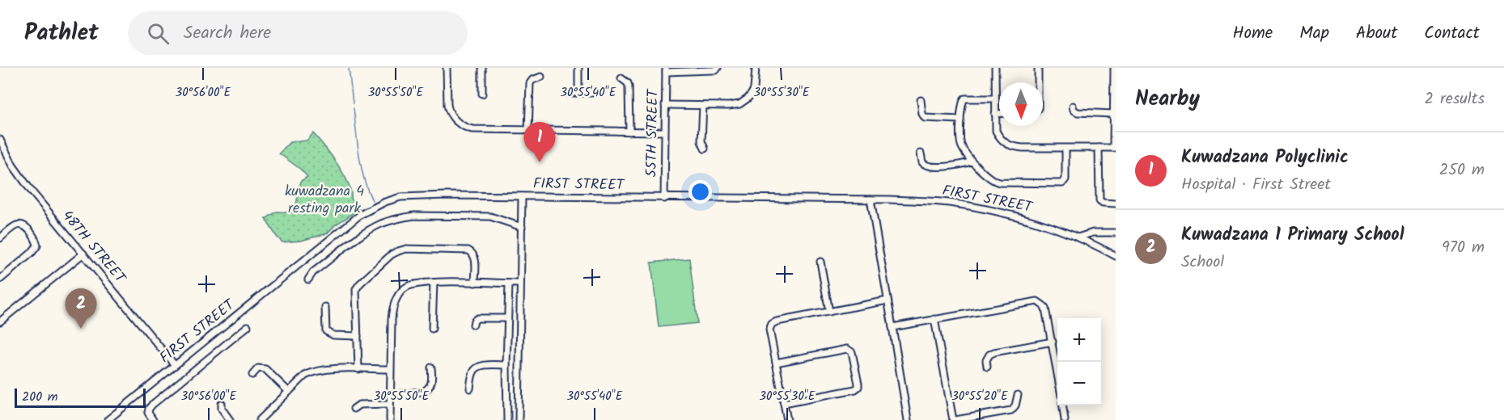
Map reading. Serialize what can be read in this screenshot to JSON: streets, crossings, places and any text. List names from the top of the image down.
{
  "streets": {
    "street": ["55TH STREET", "FIRST STREET", "48TH STREET"]
  },
  "crossings": [
    ["55TH STREET", "FIRST STREET"],
    ["FIRST STREET", "48TH STREET"]
  ],
  "parks": ["kuwadzana 4 resting park"],
  "scale_bar": "200 m",
  "north": "bottom",
  "page": {
    "header": "Pathlet",
    "search": "Search here",
    "nav": [
      "Home",
      "Map",
      "About",
      "Contact"
    ],
    "heading": ["Nearby", "2 results"],
    "pins": ["1", "2"],
    "list": [
      {
        "mark": "1",
        "name": "Kuwadzana Polyclinic",
        "note": "Hospital · First Street",
        "value": "250 m"
      },
      {
        "mark": "2",
        "name": "Kuwadzana 1 Primary School",
        "note": "School",
        "value": "970 m"
      }
    ],
    "map_buttons": ["+", "−"],
    "scale": "200 m"
  },
  "coordinates": [
    "30°56'00\"E",
    "30°55'50\"E",
    "30°55'40\"E",
    "30°55'30\"E",
    "30°55'20\"E"
  ]
}
